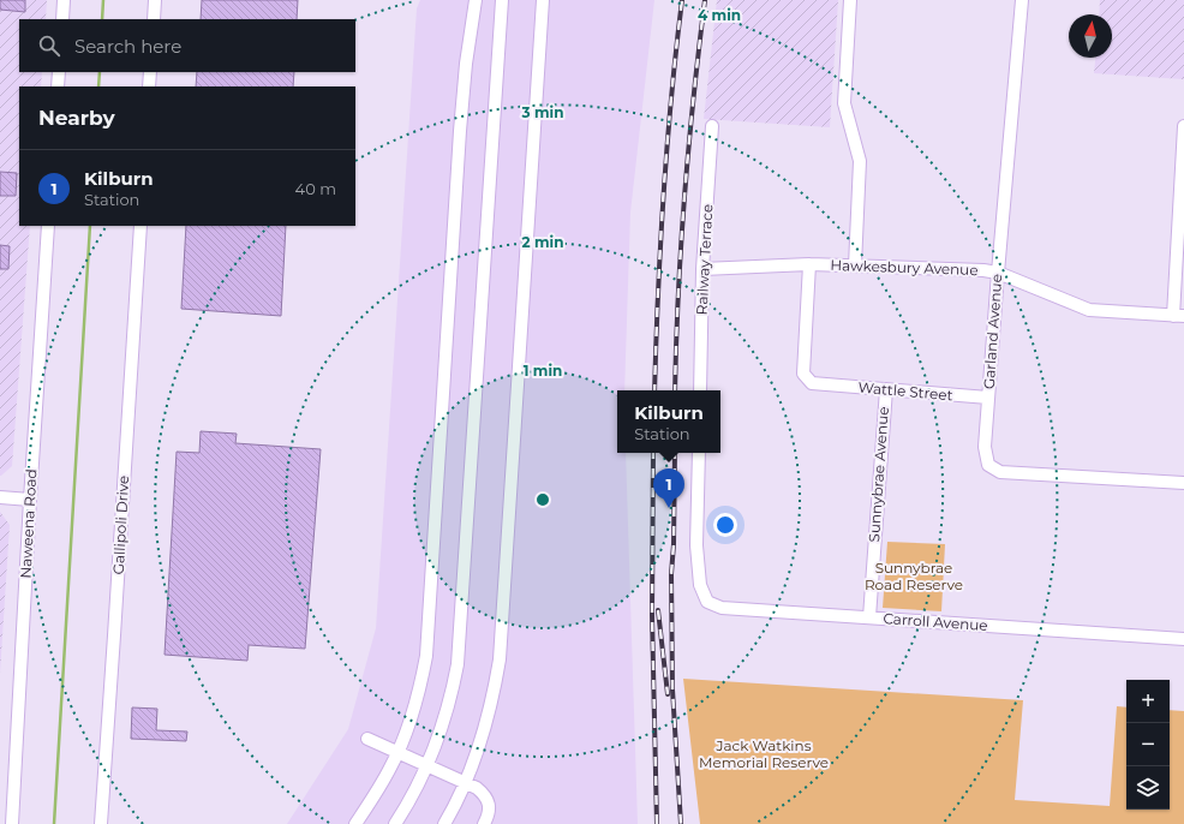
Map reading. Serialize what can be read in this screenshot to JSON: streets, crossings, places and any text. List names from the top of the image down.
{
  "streets": {
    "street": [
      "Railway Terrace",
      "Hawkesbury Avenue",
      "Garland Avenue",
      "Wattle Street",
      "Sunnybrae Avenue",
      "Naweena Road",
      "Gallipoli Drive",
      "Carroll Avenue"
    ]
  },
  "crossings": [
    ["Railway Terrace", "Hawkesbury Avenue"],
    ["Hawkesbury Avenue", "Garland Avenue"],
    ["Hawkesbury Avenue", "Wattle Street"],
    ["Garland Avenue", "Wattle Street"],
    ["Wattle Street", "Sunnybrae Avenue"],
    ["Sunnybrae Avenue", "Carroll Avenue"]
  ],
  "parks": ["Sunnybrae Road Reserve", "Jack Watkins Memorial Reserve"],
  "north": "top",
  "page": {
    "search": "Search here",
    "heading": "Nearby",
    "list": [
      {
        "mark": "1",
        "name": "Kilburn",
        "note": "Station",
        "value": "40 m"
      }
    ],
    "popup": ["Kilburn", "Station"],
    "pins": "1",
    "map_buttons": ["+", "−"]
  },
  "rings": [
    "4 min",
    "3 min",
    "2 min",
    "1 min"
  ]
}
